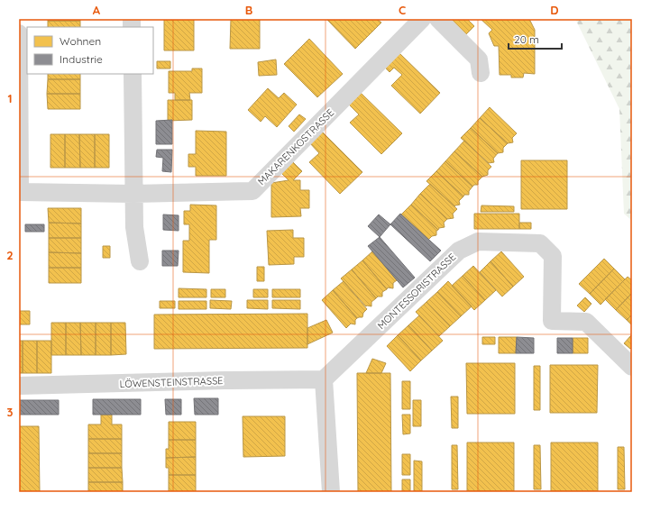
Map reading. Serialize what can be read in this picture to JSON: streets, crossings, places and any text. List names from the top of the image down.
{
  "streets": {
    "street": ["MAKARENKOSTRASSE", "MONTESSORISTRASSE", "LÖWENSTEINSTRASSE"]
  },
  "crossings": [
    ["MONTESSORISTRASSE", "LÖWENSTEINSTRASSE"]
  ],
  "legend": ["Wohnen", "Industrie"],
  "scale_bar": "20 m",
  "grid": {
    "columns": [
      "A",
      "B",
      "C",
      "D"
    ],
    "rows": ["1", "2", "3"]
  }
}
